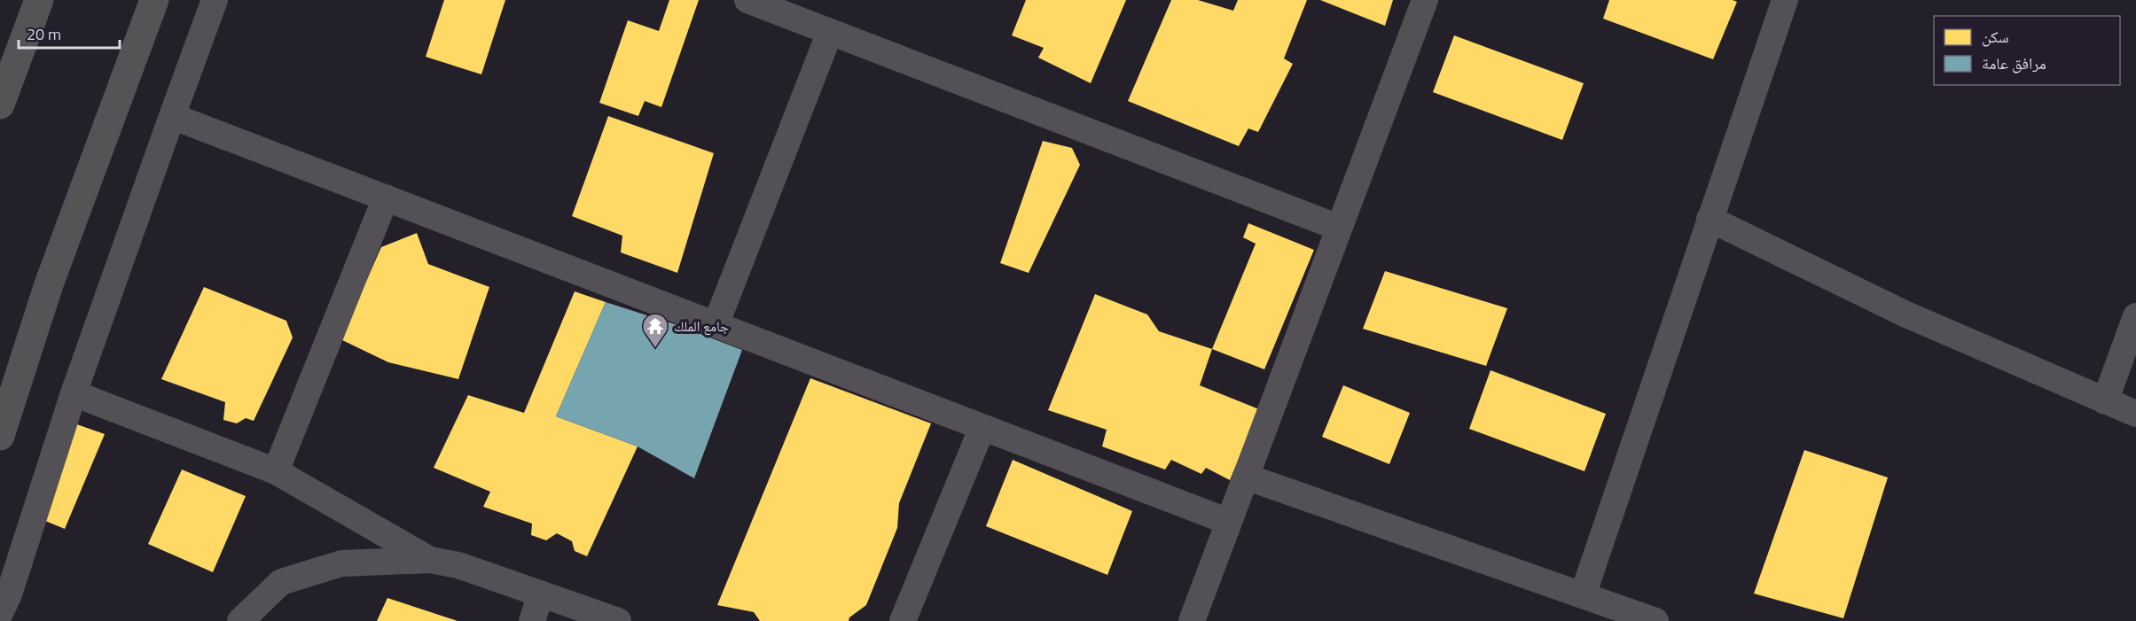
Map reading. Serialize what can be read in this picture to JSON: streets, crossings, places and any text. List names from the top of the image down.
{
  "places": {
    "temple": ["جامع الملك"]
  },
  "legend": ["سكن", "مرافق عامة"],
  "scale_bar": "20 m"
}
